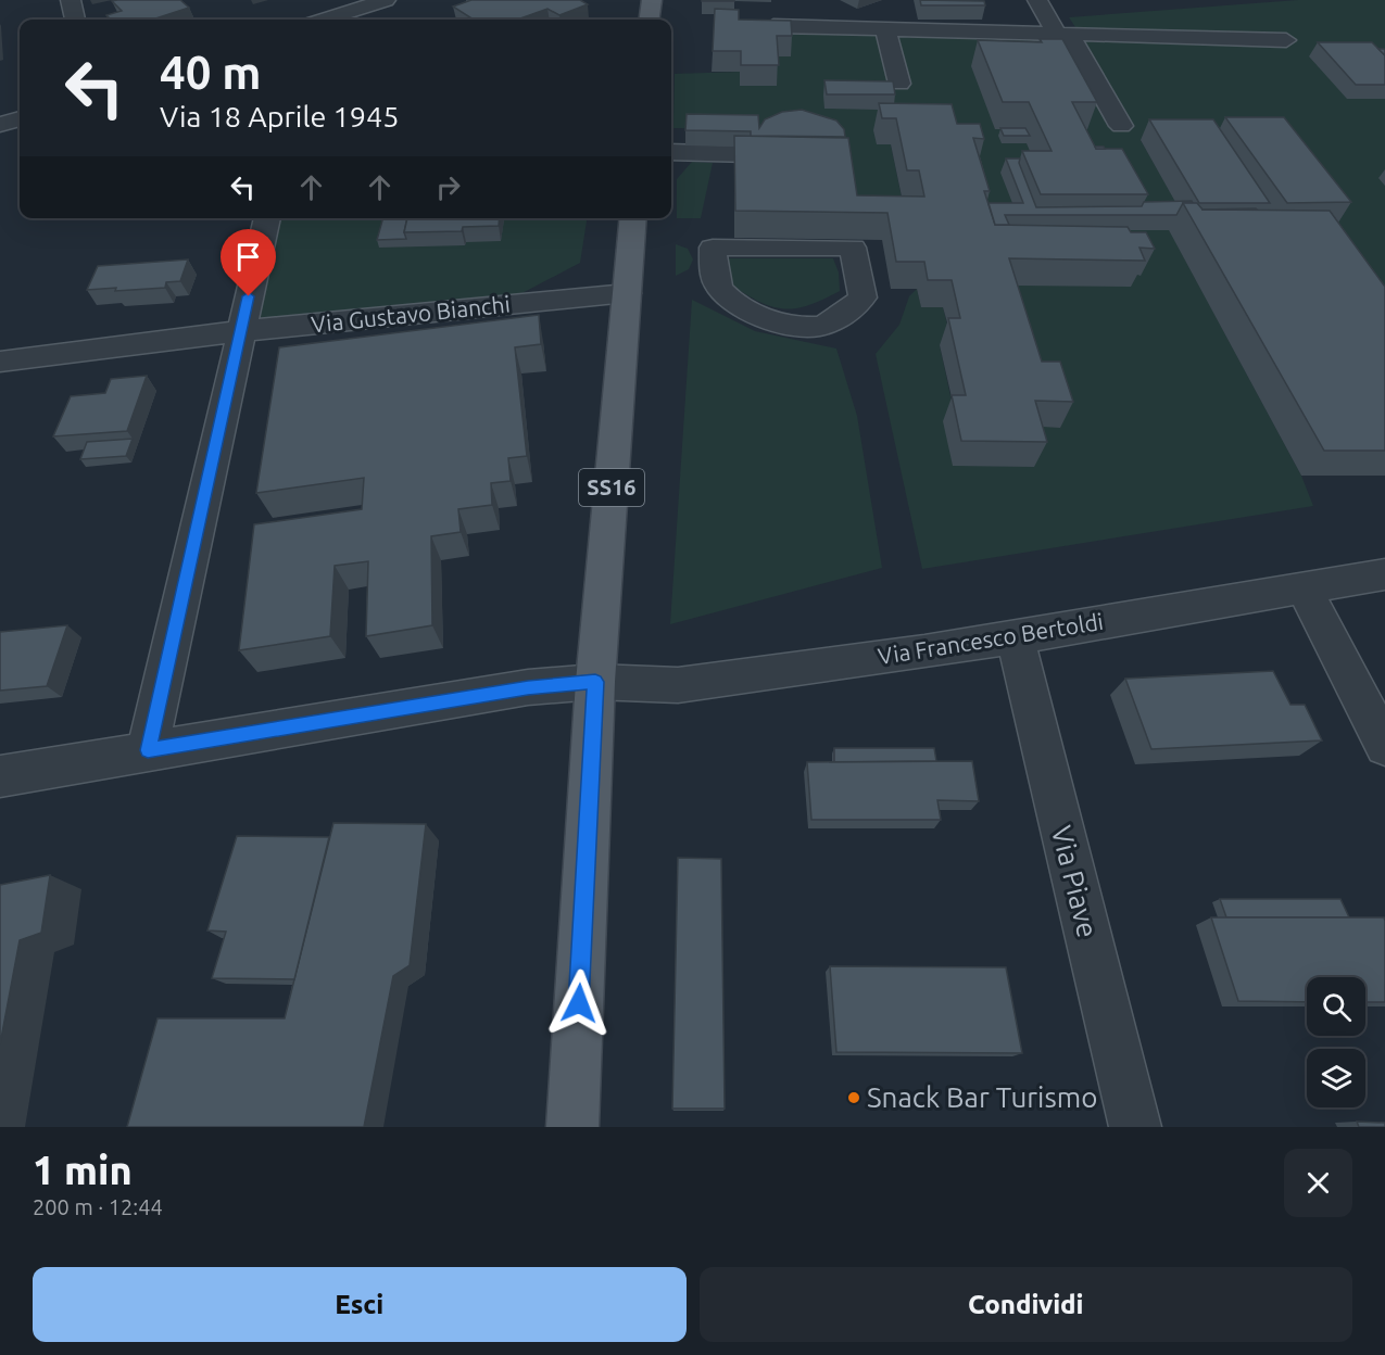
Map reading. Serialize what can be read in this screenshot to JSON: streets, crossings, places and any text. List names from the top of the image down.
{
  "streets": {
    "main road": ["SS16"],
    "street": ["Via Gustavo Bianchi", "Via Francesco Bertoldi", "Via Piave"]
  },
  "crossings": [
    ["Via Gustavo Bianchi", "SS16"],
    ["SS16", "Via Francesco Bertoldi"],
    ["Via Francesco Bertoldi", "Via Piave"]
  ],
  "places": ["Snack Bar Turismo"],
  "page": {
    "turn": ["40 m", "Via 18 Aprile 1945"],
    "heading": ["1 min", "200 m · 12:44"],
    "buttons": ["Esci", "Condividi"]
  }
}
